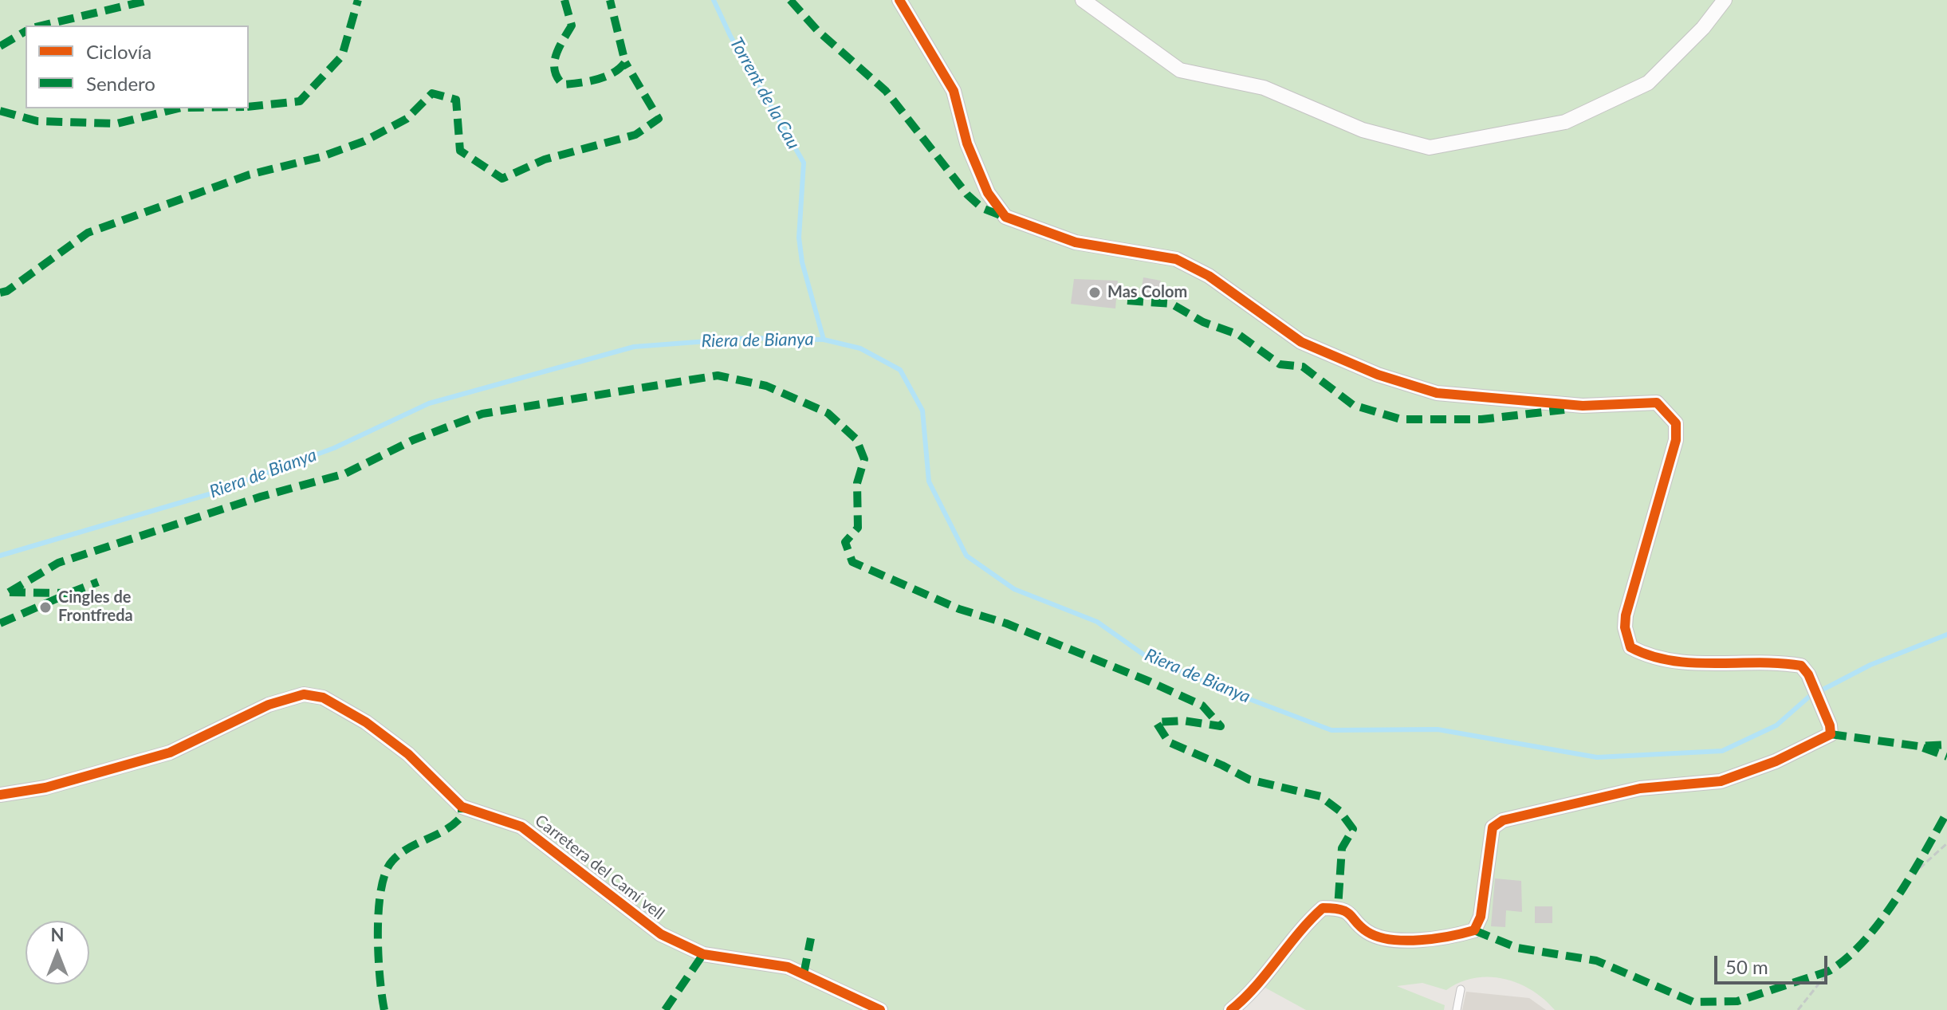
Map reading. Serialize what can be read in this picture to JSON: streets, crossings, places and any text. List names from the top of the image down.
{
  "streets": {
    "street": ["Carretera del Camí vell"]
  },
  "water": ["Torrent de la Cau", "Riera de Bianya"],
  "places": ["Mas Colom", "Cingles de Frontfreda"],
  "legend": ["Ciclovía", "Sendero"],
  "scale_bar": "50 m",
  "north": "top"
}
